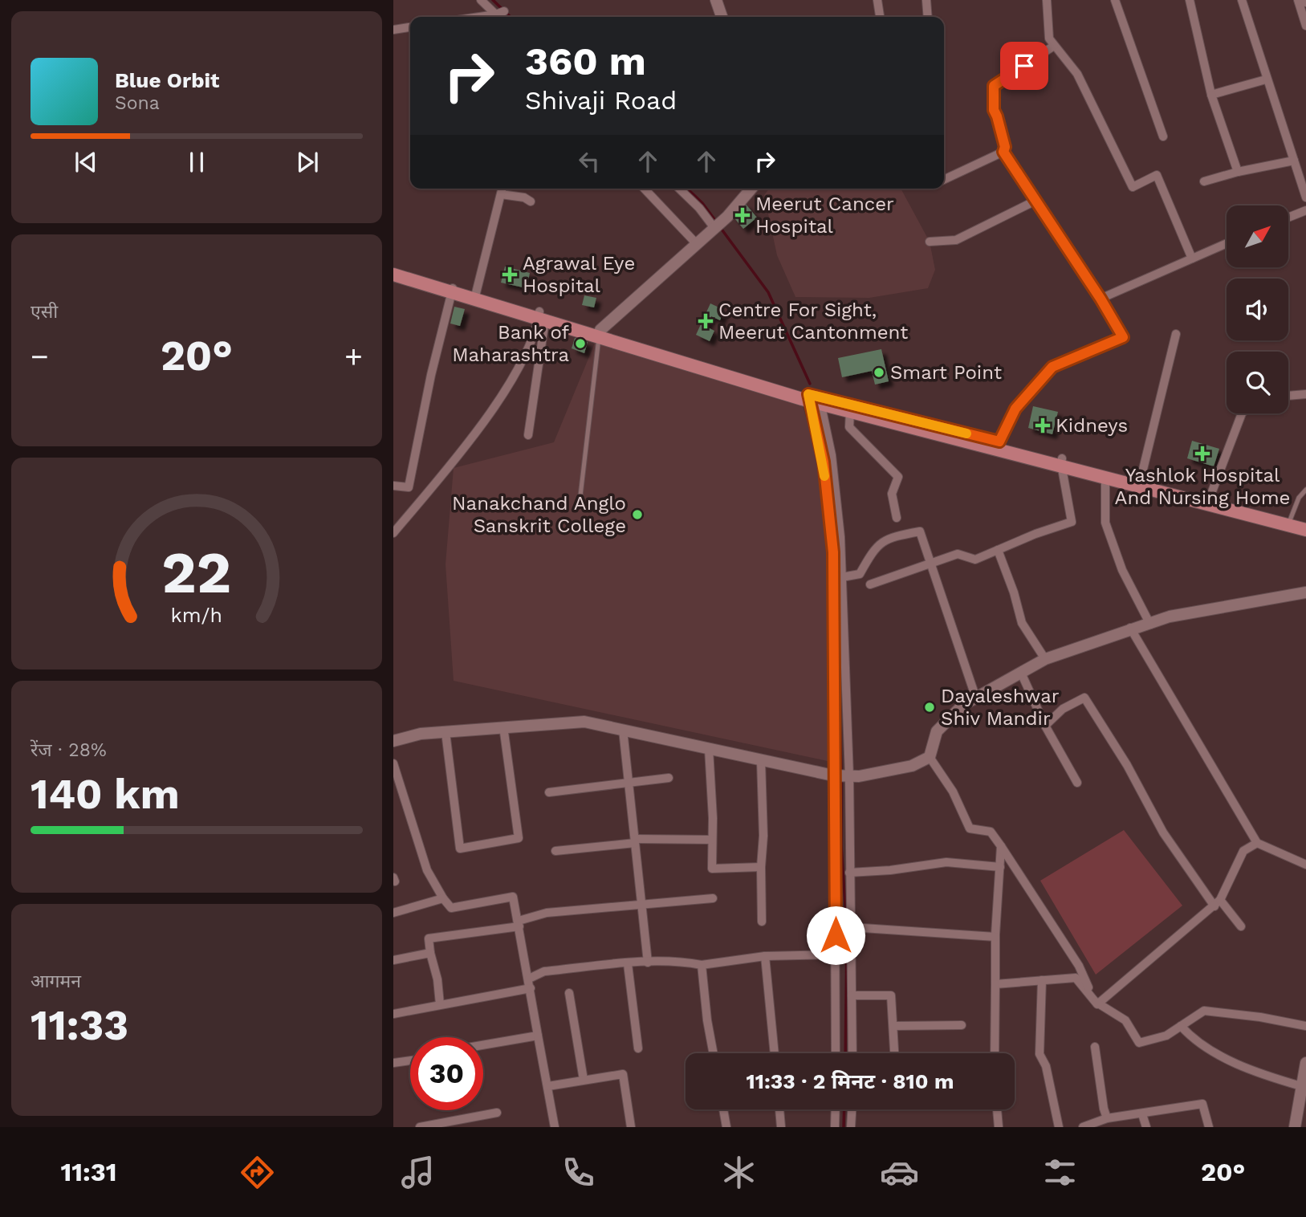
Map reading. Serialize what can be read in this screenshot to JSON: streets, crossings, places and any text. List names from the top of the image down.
{
  "places": {
    "health": [
      "Meerut Cancer Hospital",
      "Agrawal Eye Hospital",
      "Centre For Sight, Meerut Cantonment",
      "Kidneys",
      "Yashlok Hospital And Nursing Home"
    ],
    "other": [
      "Bank of Maharashtra",
      "Smart Point",
      "Nanakchand Anglo Sanskrit College",
      "Dayaleshwar Shiv Mandir"
    ]
  },
  "north": "top right",
  "page": {
    "turn": ["360 m", "Shivaji Road"],
    "song": ["Blue Orbit", "Sona"],
    "tile": [
      "एसी",
      ["रेंज · 28%", "140 km"],
      ["आगमन", "11:33"]
    ],
    "heat": ["−", "20°", "+"],
    "limit": "30",
    "trip": "11:33 · 2 मिनट · 810 m",
    "tabs": ["11:31", "20°"],
    "gauge": ["22", "km/h"]
  }
}
